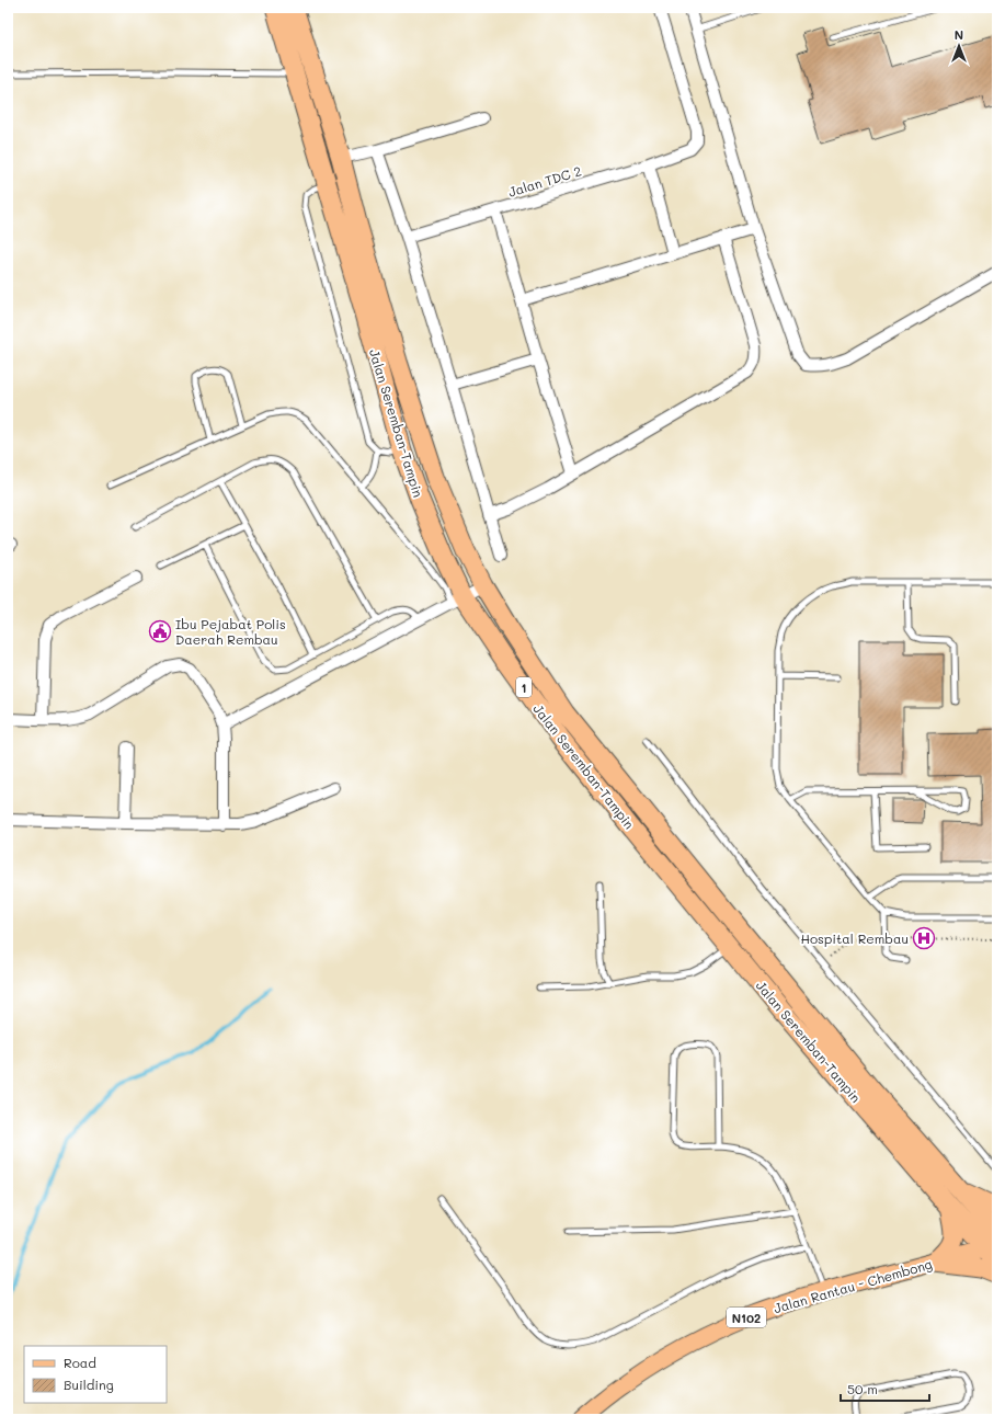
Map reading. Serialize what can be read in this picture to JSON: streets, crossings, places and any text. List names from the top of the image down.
{
  "streets": {
    "highway": ["Jalan Seremban-Tampin", "1"],
    "main road": ["Jalan Rantau - Chembong", "N102"],
    "street": ["Jalan TDC 2"]
  },
  "crossings": [
    ["Jalan Seremban-Tampin", "Jalan Rantau - Chembong"]
  ],
  "places": {
    "public building": ["Ibu Pejabat Polis Daerah Rembau"],
    "hospital": ["Hospital Rembau"]
  },
  "legend": ["Road", "Building"],
  "scale_bar": "50 m",
  "north": "top"
}
